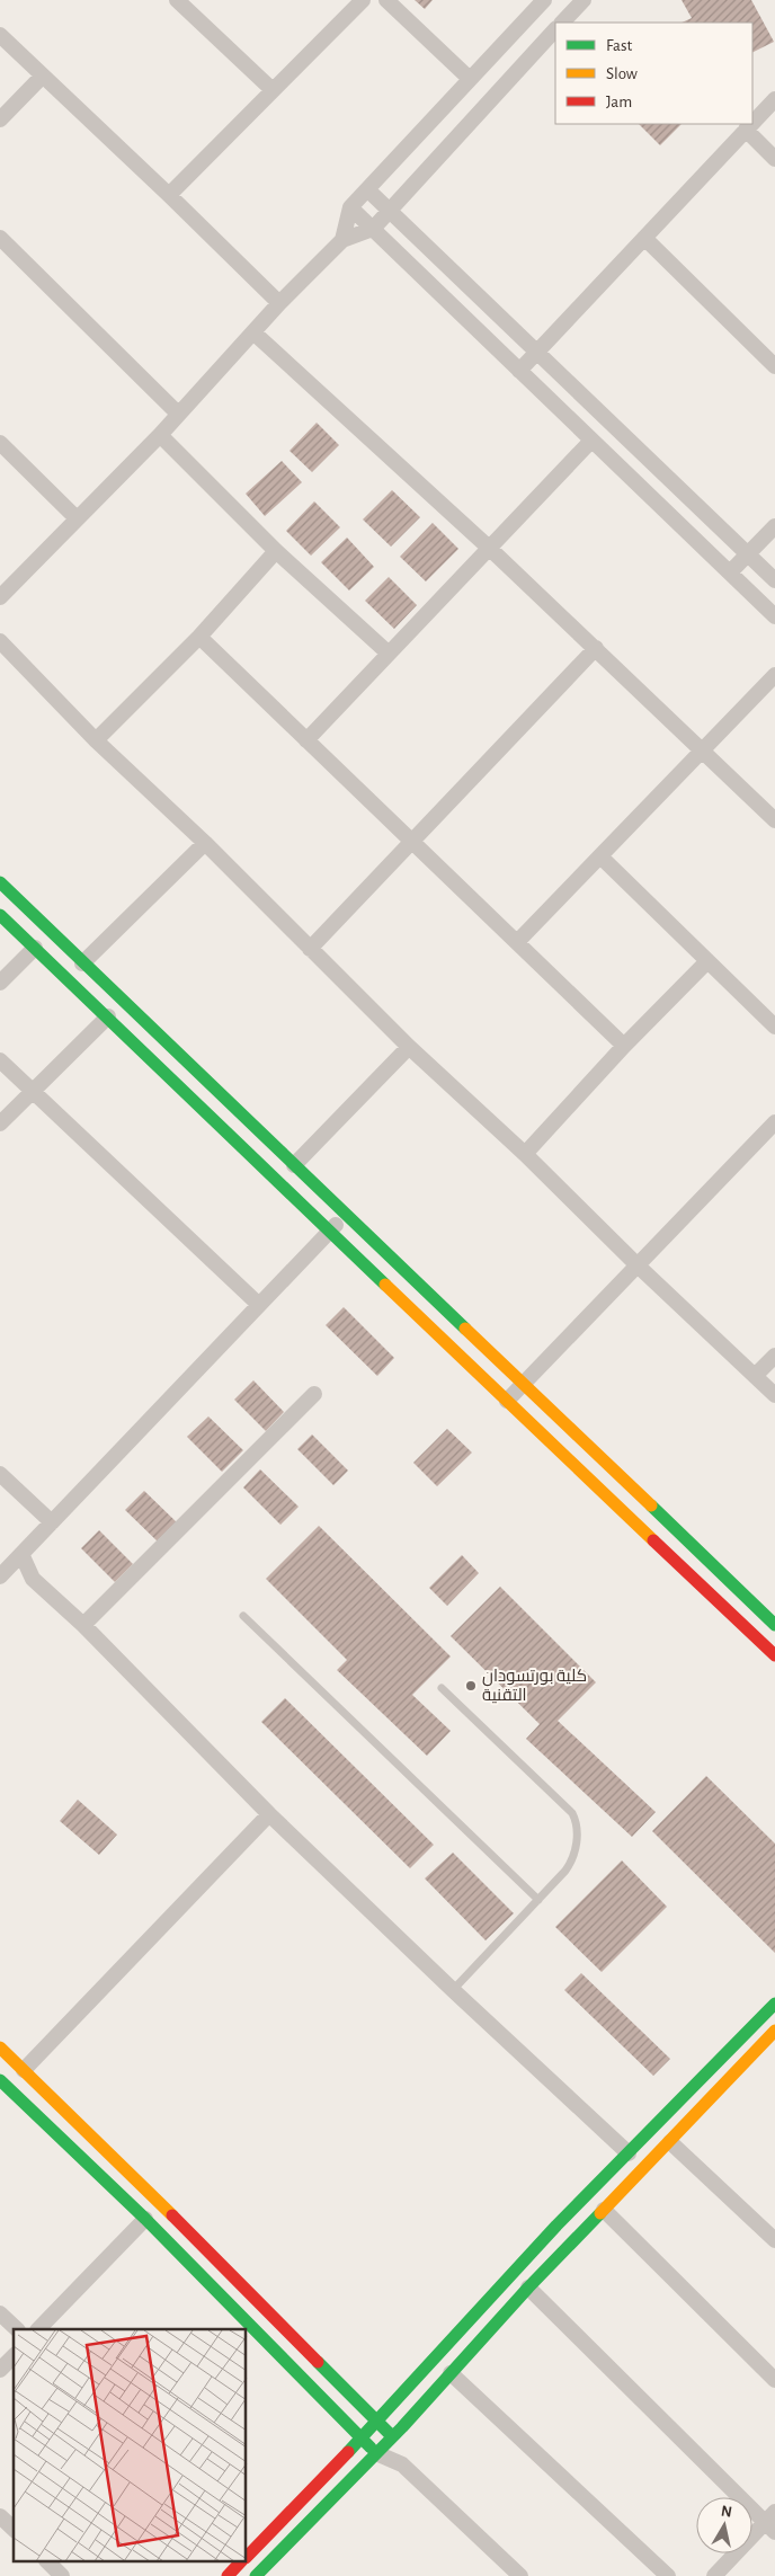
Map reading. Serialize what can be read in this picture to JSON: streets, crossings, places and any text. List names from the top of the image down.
{
  "places": ["كلية بورتسودان التقنية"],
  "legend": ["Fast", "Slow", "Jam"],
  "north": "top"
}
